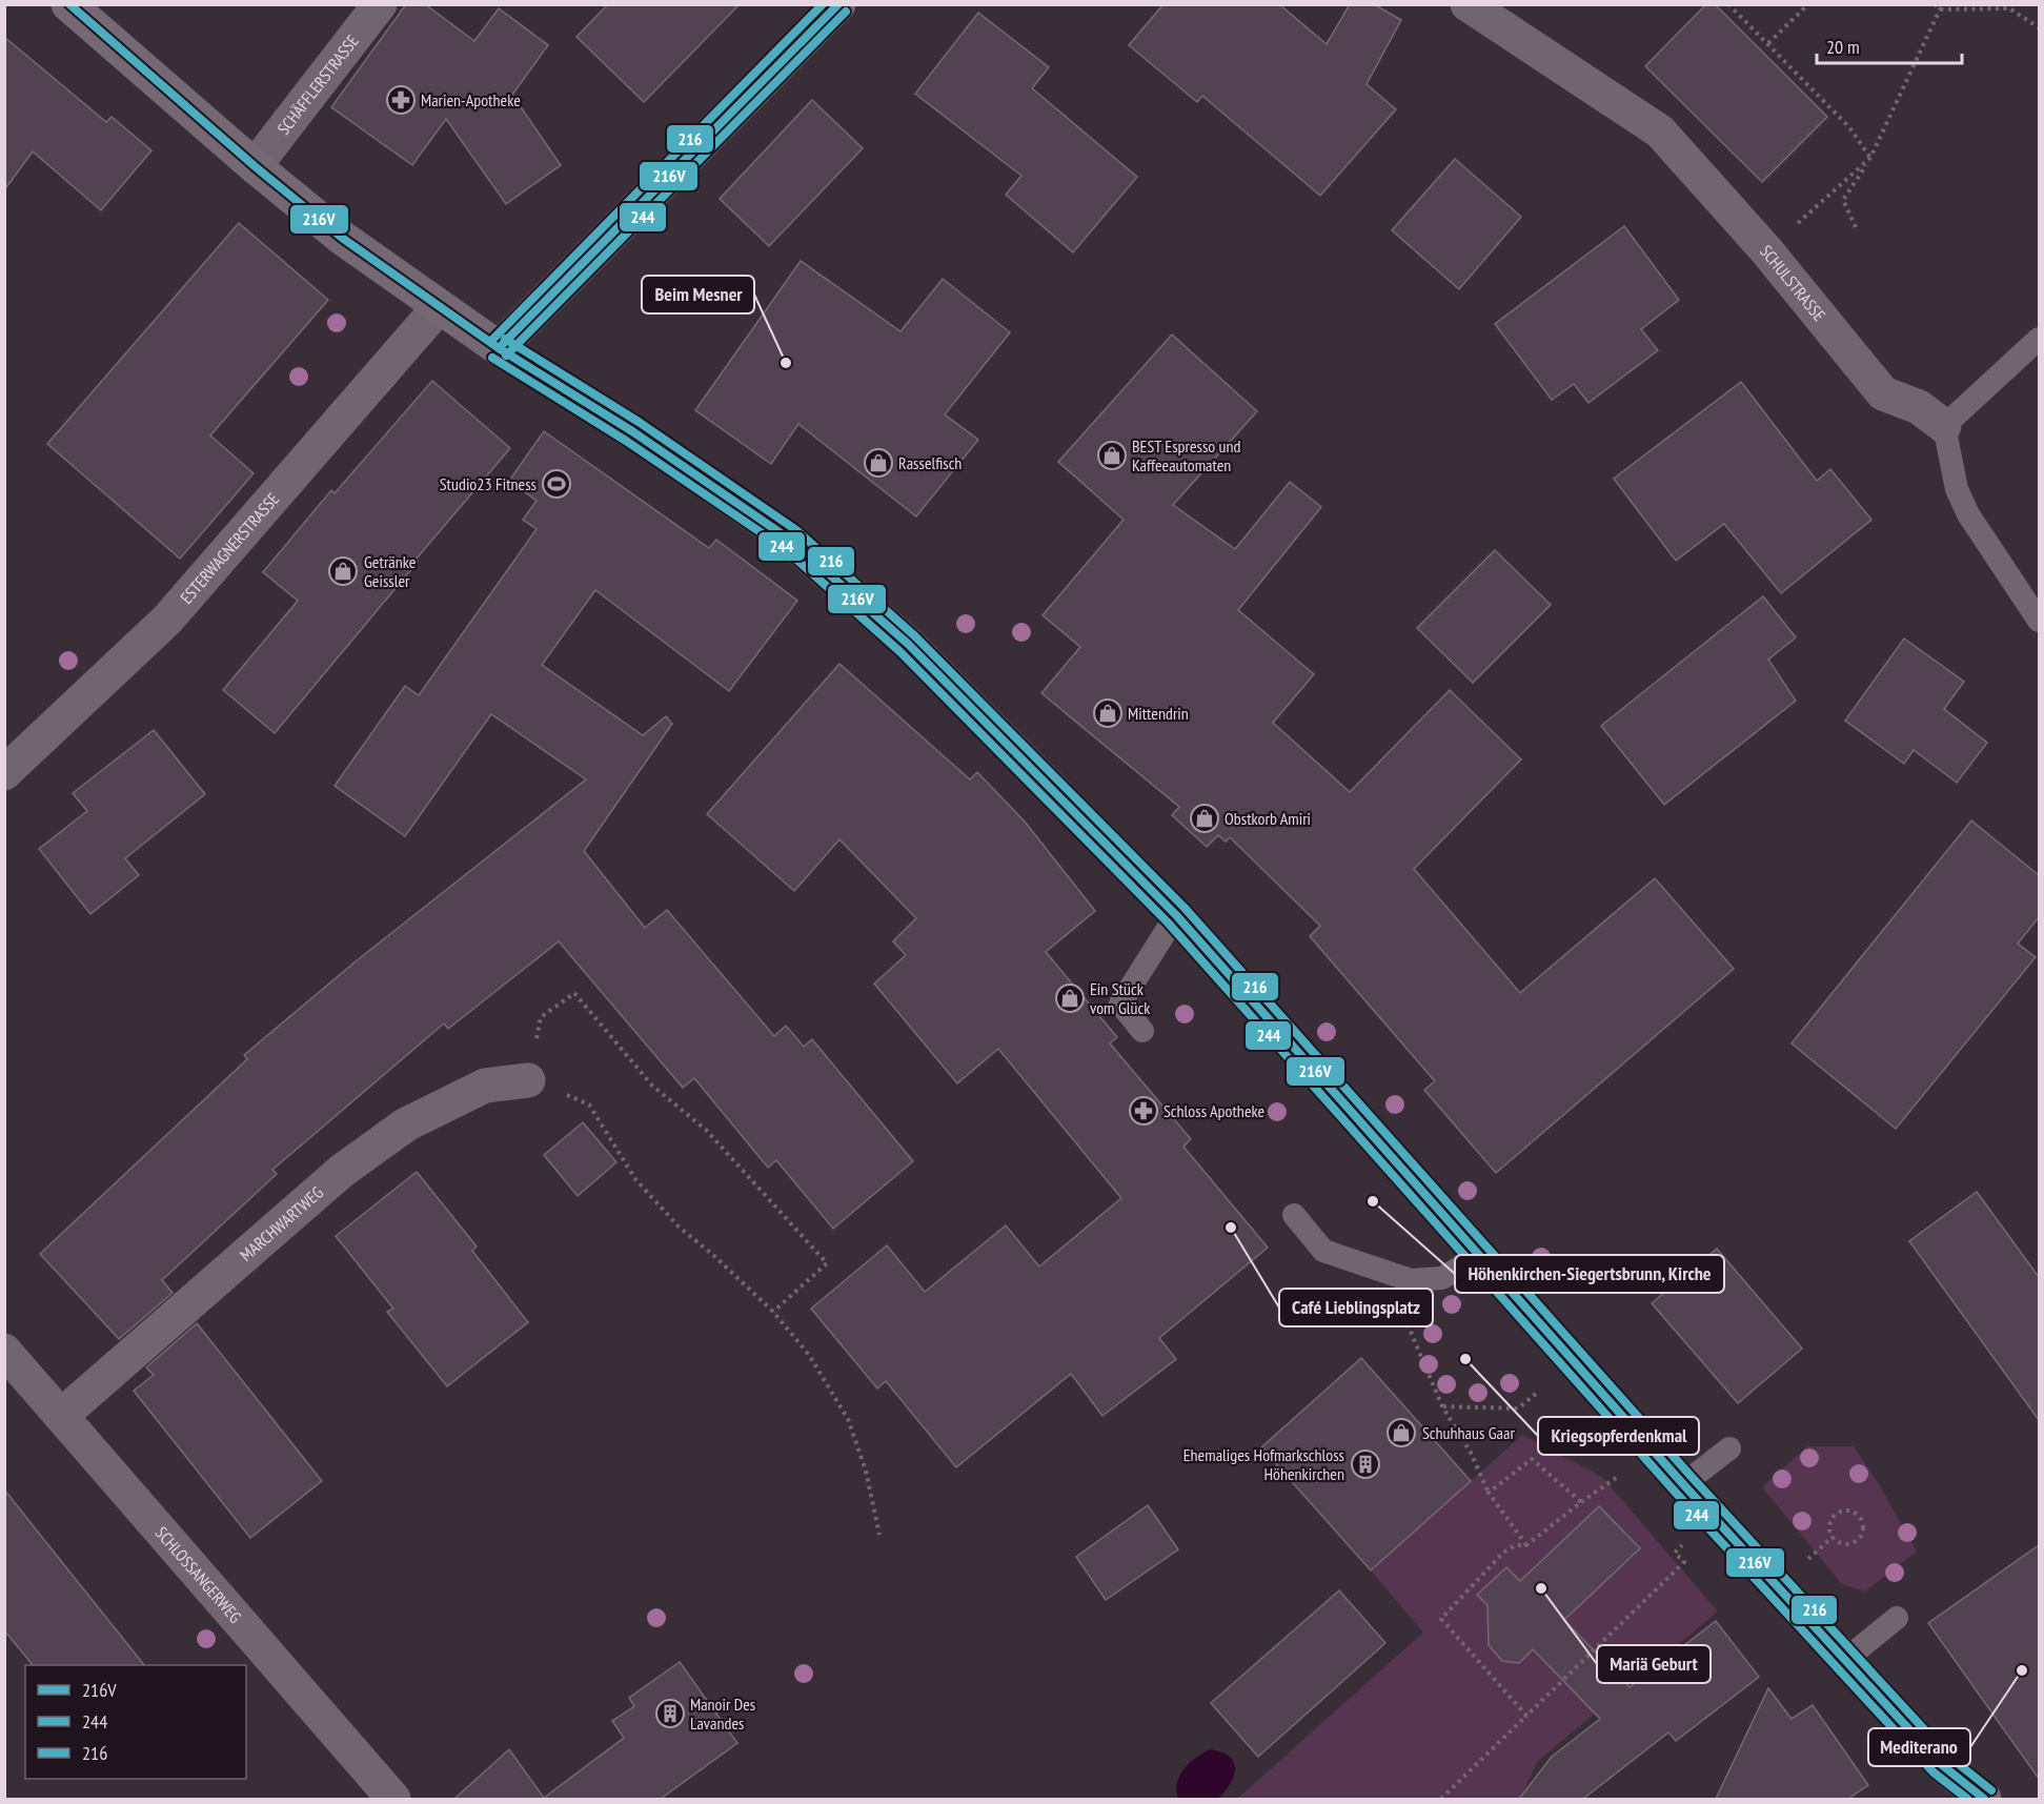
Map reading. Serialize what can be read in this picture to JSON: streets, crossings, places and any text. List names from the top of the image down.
{
  "streets": {
    "street": [
      "SCHÄFFLERSTRASSE",
      "SCHULSTRASSE",
      "ESTERWAGNERSTRASSE",
      "MARCHWARTWEG",
      "SCHLOSSANGERWEG"
    ]
  },
  "crossings": [
    ["MARCHWARTWEG", "SCHLOSSANGERWEG"]
  ],
  "places": {
    "pharmacy": ["Marien-Apotheke", "Schloss Apotheke"],
    "other": [
      "Beim Mesner",
      "Höhenkirchen-Siegertsbrunn, Kirche",
      "Café Lieblingsplatz",
      "Kriegsopferdenkmal",
      "Mariä Geburt",
      "Mediterano"
    ],
    "shop": [
      "BEST Espresso und Kaffeeautomaten",
      "Rasselfisch",
      "Getränke Geissler",
      "Mittendrin",
      "Obstkorb Amiri",
      "Ein Stück vom Glück",
      "Schuhhaus Gaar"
    ],
    "sports": ["Studio23 Fitness"],
    "building": ["Ehemaliges Hofmarkschloss Höhenkirchen", "Manoir Des Lavandes"]
  },
  "lines": ["transit line 216V", "transit line 216", "transit line 244"],
  "legend": ["216V", "244", "216"],
  "scale_bar": "20 m"
}
